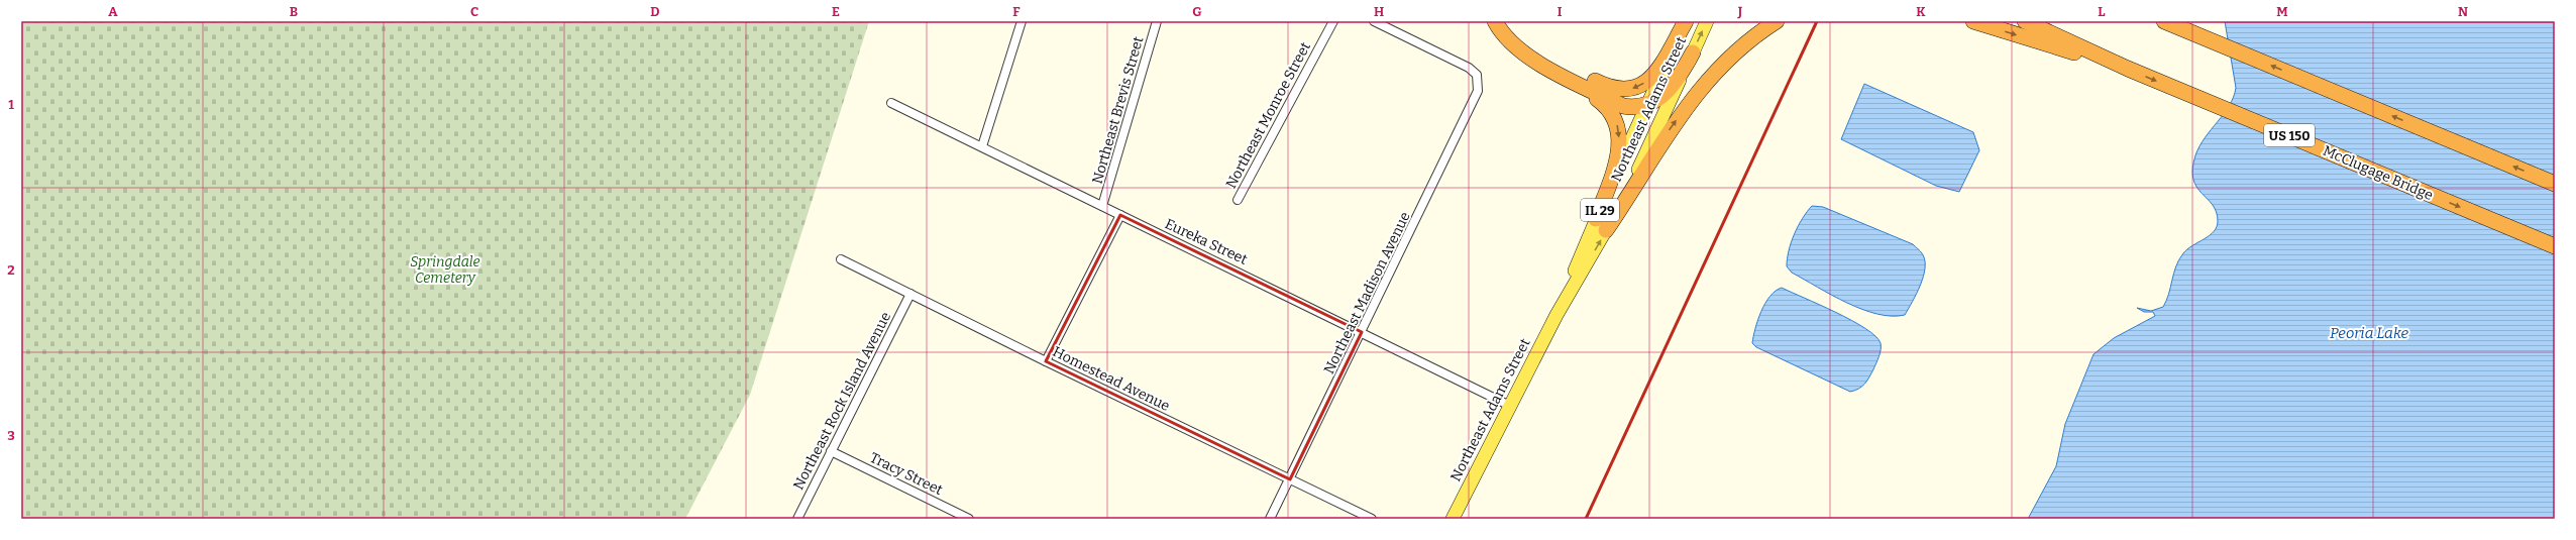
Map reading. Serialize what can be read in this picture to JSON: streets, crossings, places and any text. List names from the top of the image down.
{
  "streets": {
    "highway": ["US 150", "McClugage Bridge"],
    "main road": ["Northeast Adams Street", "IL 29"],
    "street": [
      "Northeast Brevis Street",
      "Northeast Monroe Street",
      "Eureka Street",
      "Northeast Madison Avenue",
      "Homestead Avenue",
      "Northeast Rock Island Avenue",
      "Tracy Street"
    ]
  },
  "crossings": [
    ["Northeast Adams Street", "Eureka Street"],
    ["Northeast Brevis Street", "Eureka Street"],
    ["Eureka Street", "Northeast Madison Avenue"],
    ["Northeast Madison Avenue", "Homestead Avenue"],
    ["Homestead Avenue", "Northeast Rock Island Avenue"],
    ["Northeast Rock Island Avenue", "Tracy Street"]
  ],
  "water": ["Peoria Lake"],
  "parks": ["Springdale Cemetery"],
  "grid": {
    "columns": [
      "A",
      "B",
      "C",
      "D",
      "E",
      "F",
      "G",
      "H",
      "I",
      "J",
      "K",
      "L",
      "M",
      "N"
    ],
    "rows": ["1", "2", "3"]
  }
}
